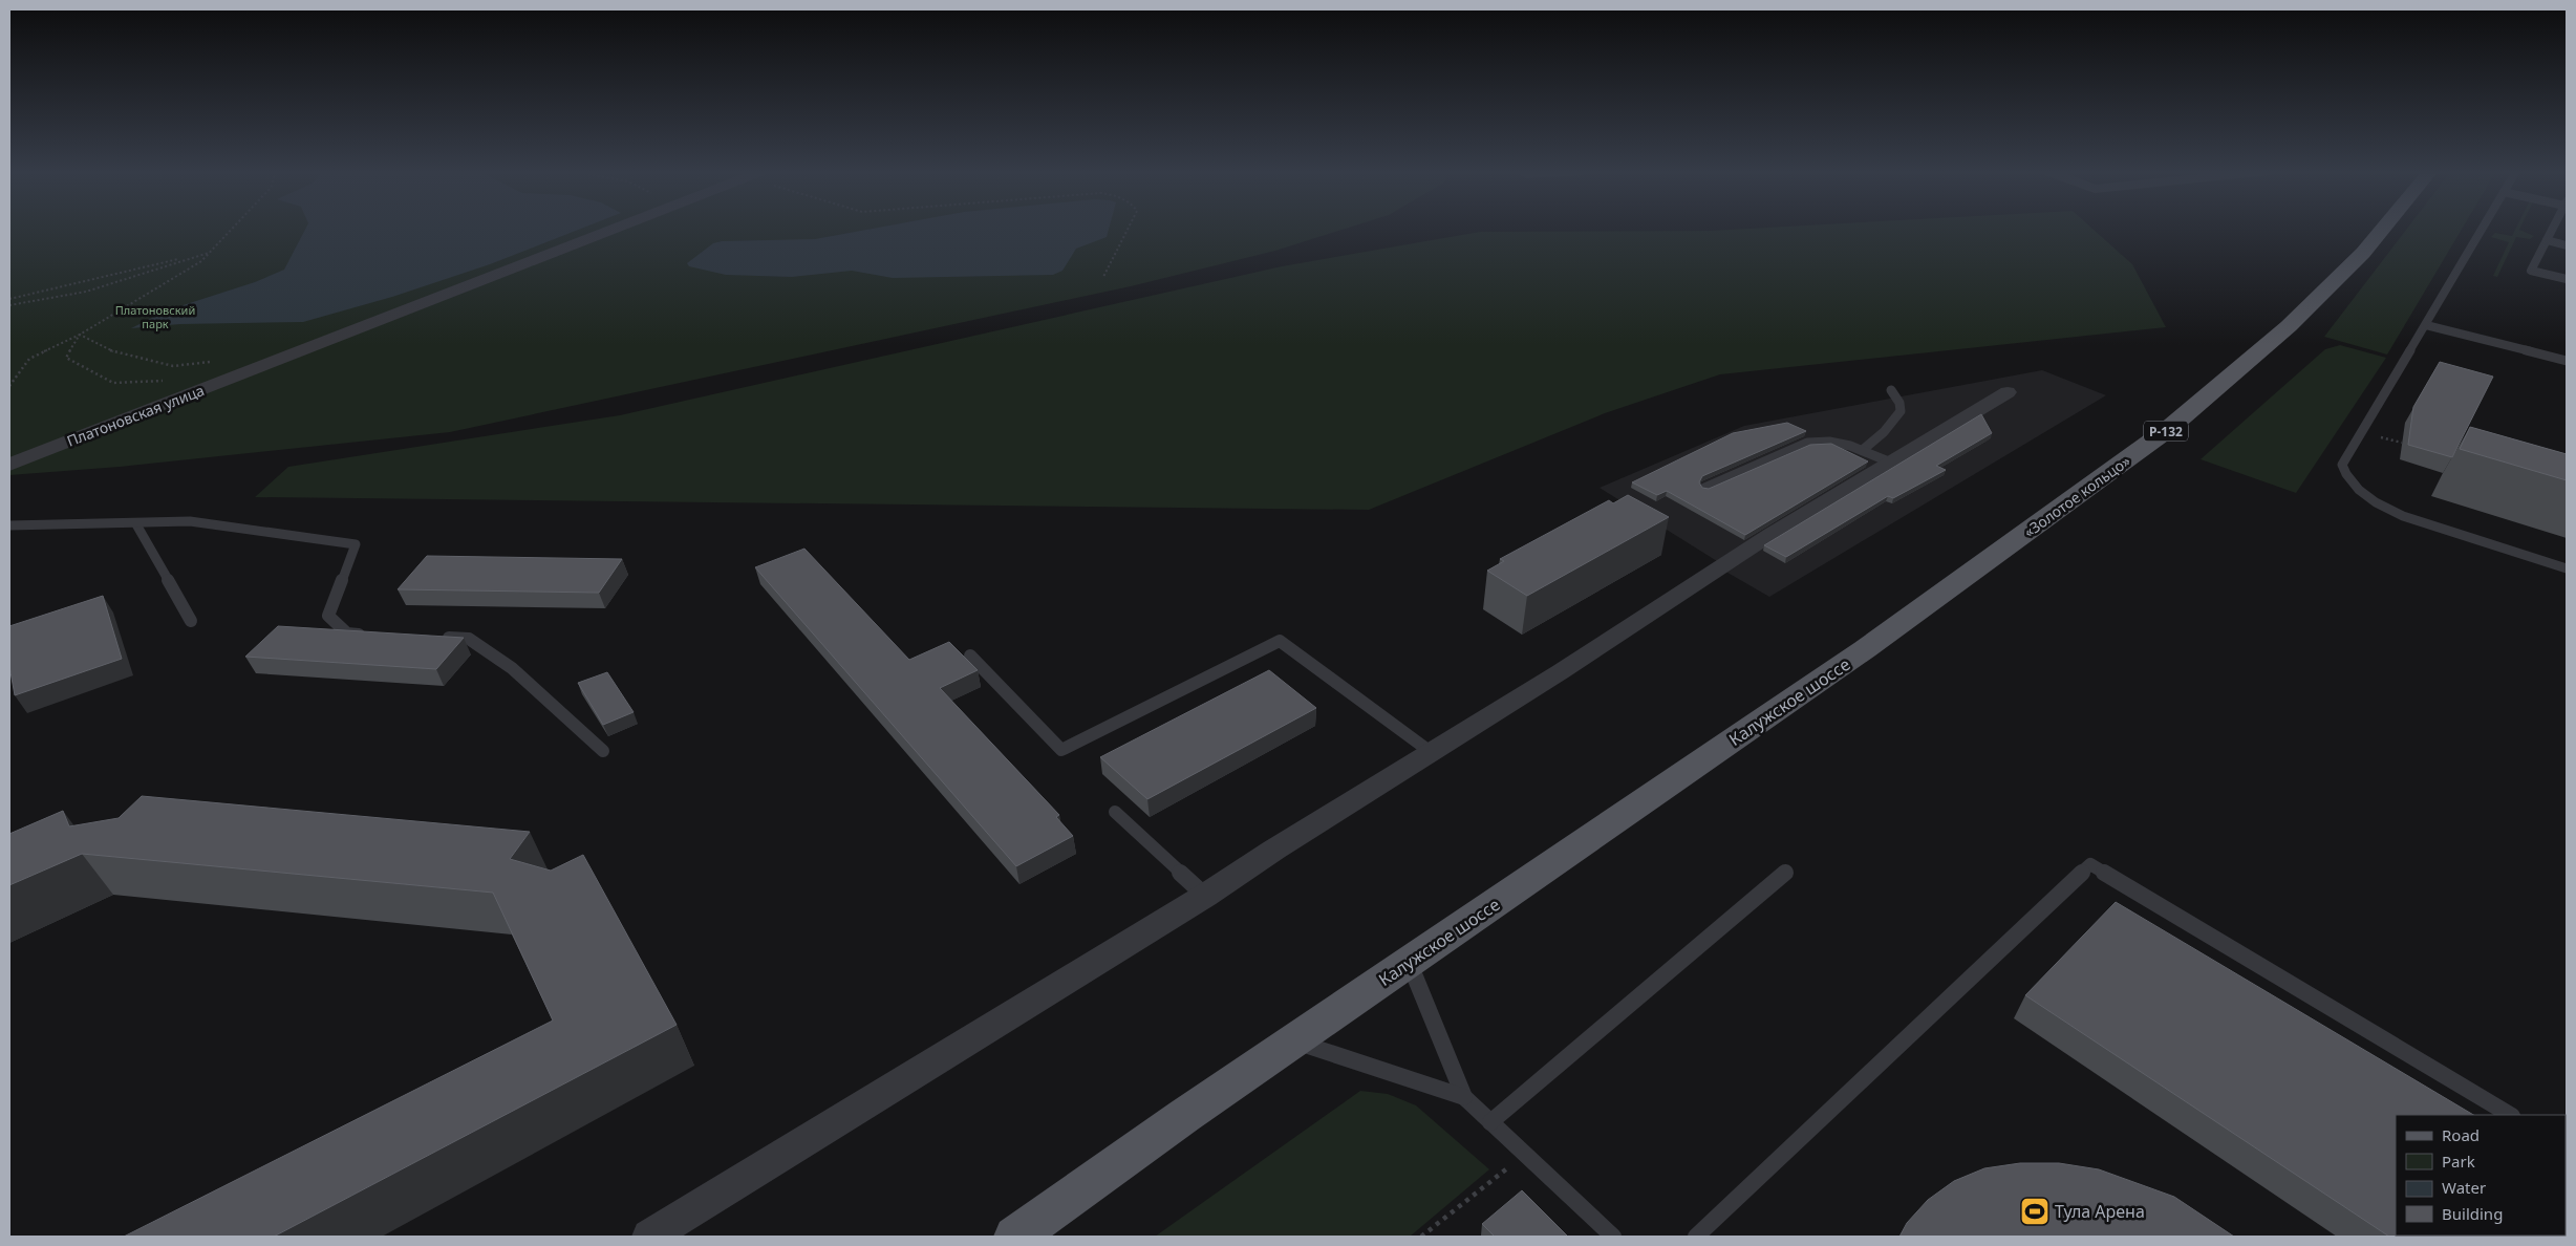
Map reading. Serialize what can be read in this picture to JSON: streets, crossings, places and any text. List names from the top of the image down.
{
  "streets": {
    "main road": ["Р-132", "«Золотое кольцо»", "Калужское шоссе"],
    "street": ["Платоновская улица"]
  },
  "crossings": [
    ["«Золотое кольцо»", "Калужское шоссе"]
  ],
  "parks": ["Платоновский парк"],
  "places": {
    "sports": ["Тула Арена"]
  },
  "legend": [
    "Road",
    "Park",
    "Water",
    "Building"
  ]
}
